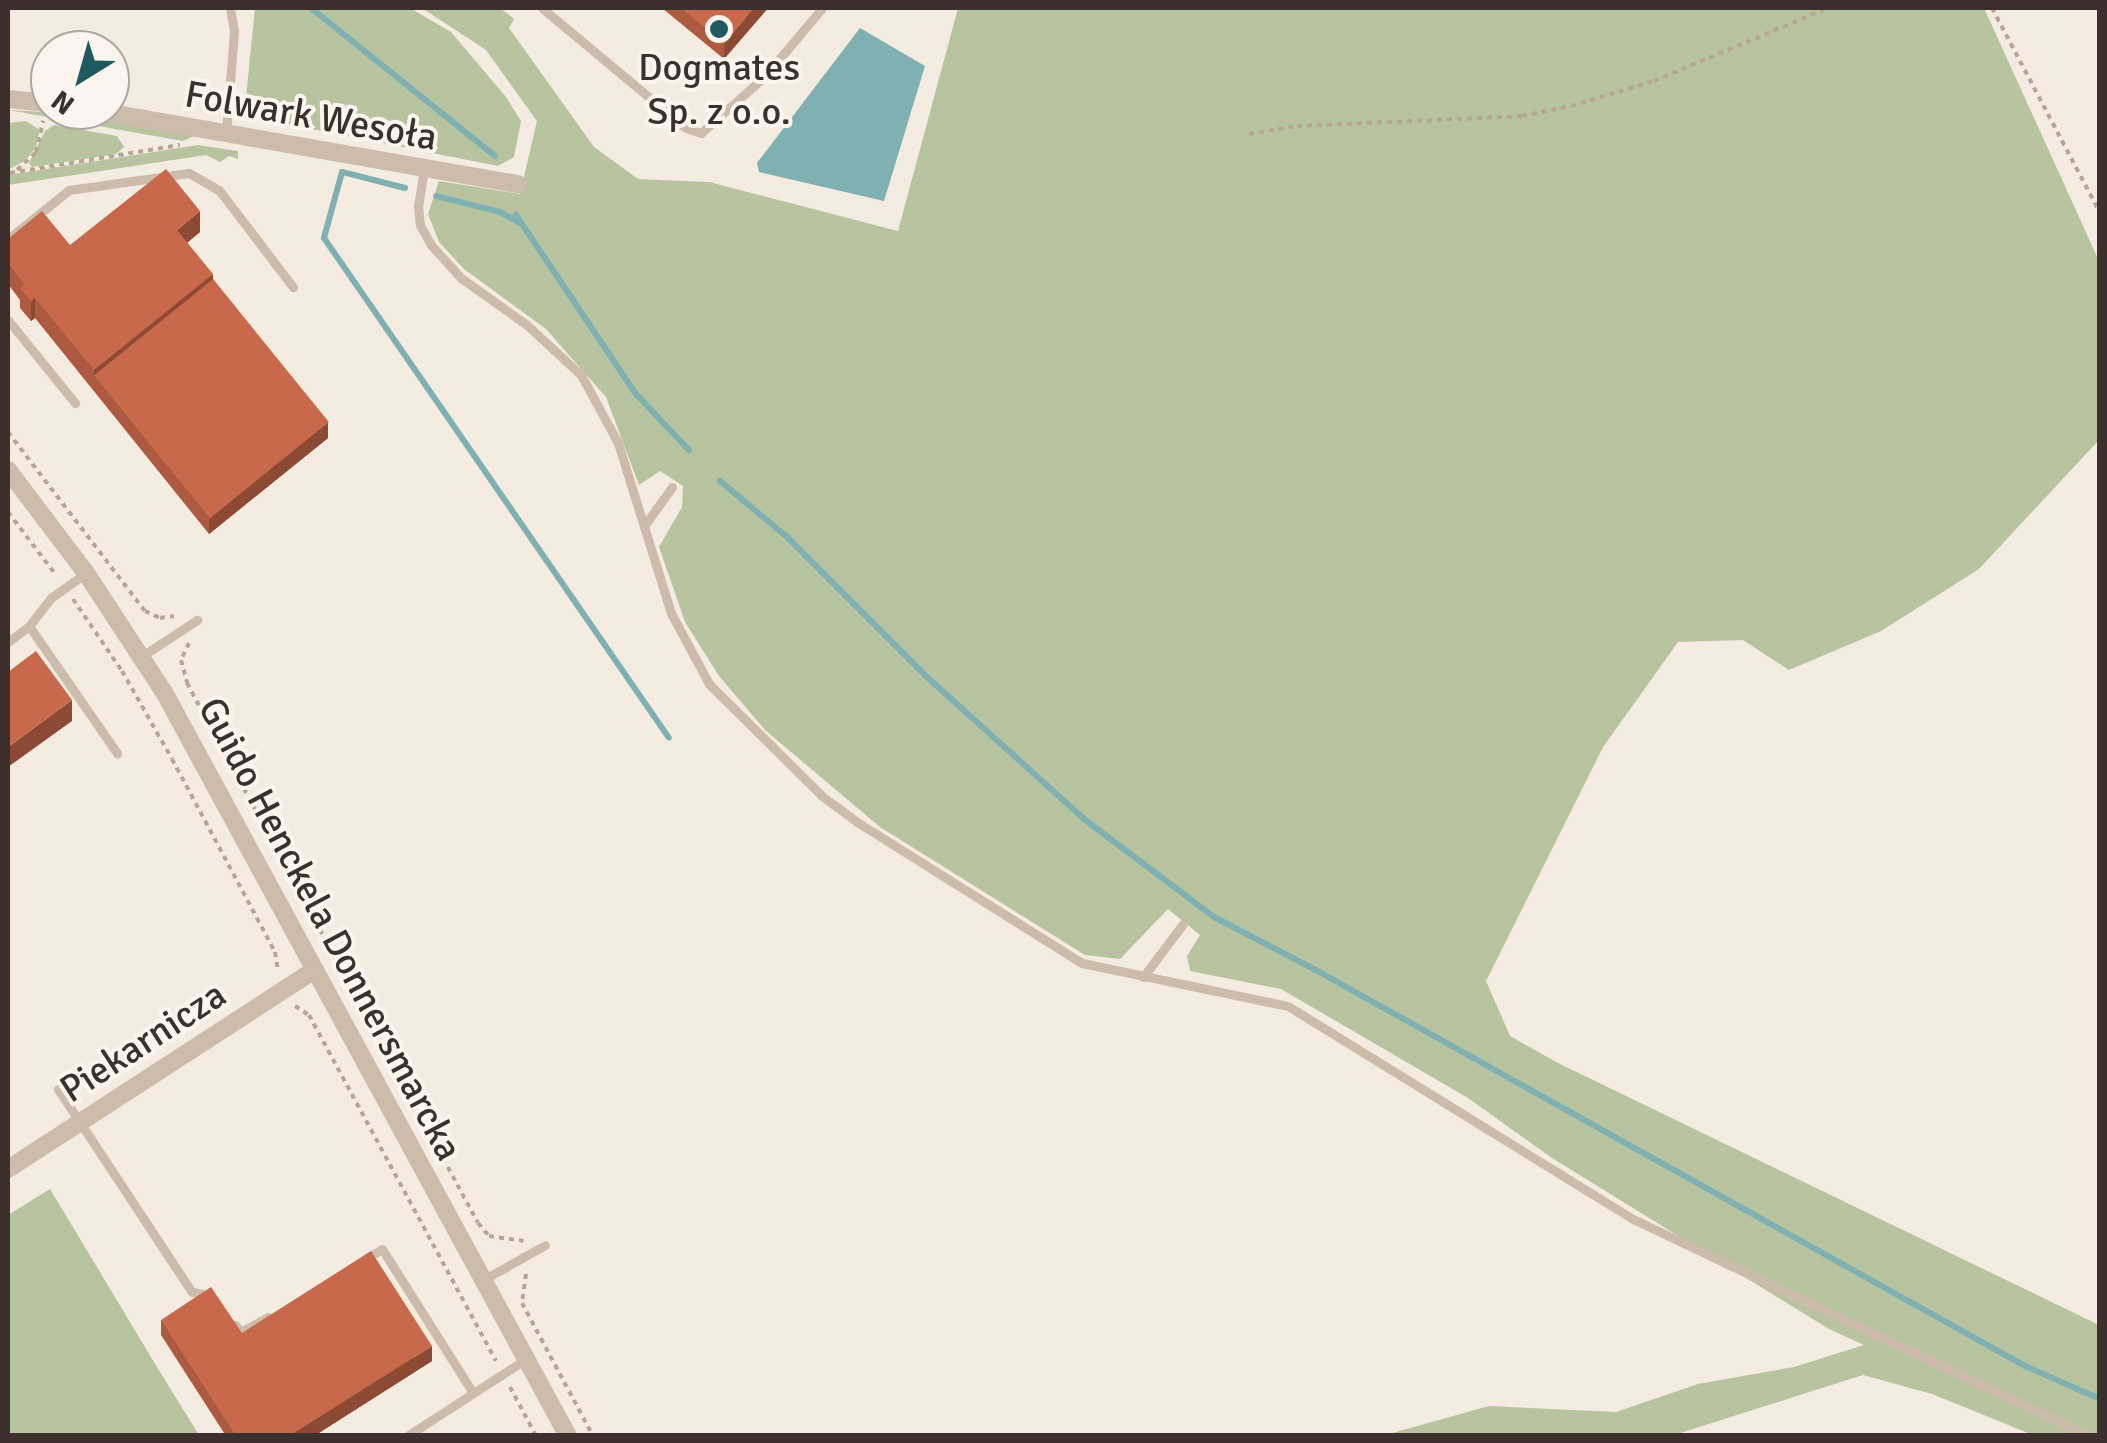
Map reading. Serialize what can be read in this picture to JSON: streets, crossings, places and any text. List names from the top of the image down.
{
  "streets": {
    "street": ["Folwark Wesoła", "Guido Henckela Donnersmarcka", "Piekarnicza"]
  },
  "crossings": [
    ["Guido Henckela Donnersmarcka", "Piekarnicza"]
  ],
  "places": ["Dogmates Sp. z o.o."],
  "north": "bottom left"
}
